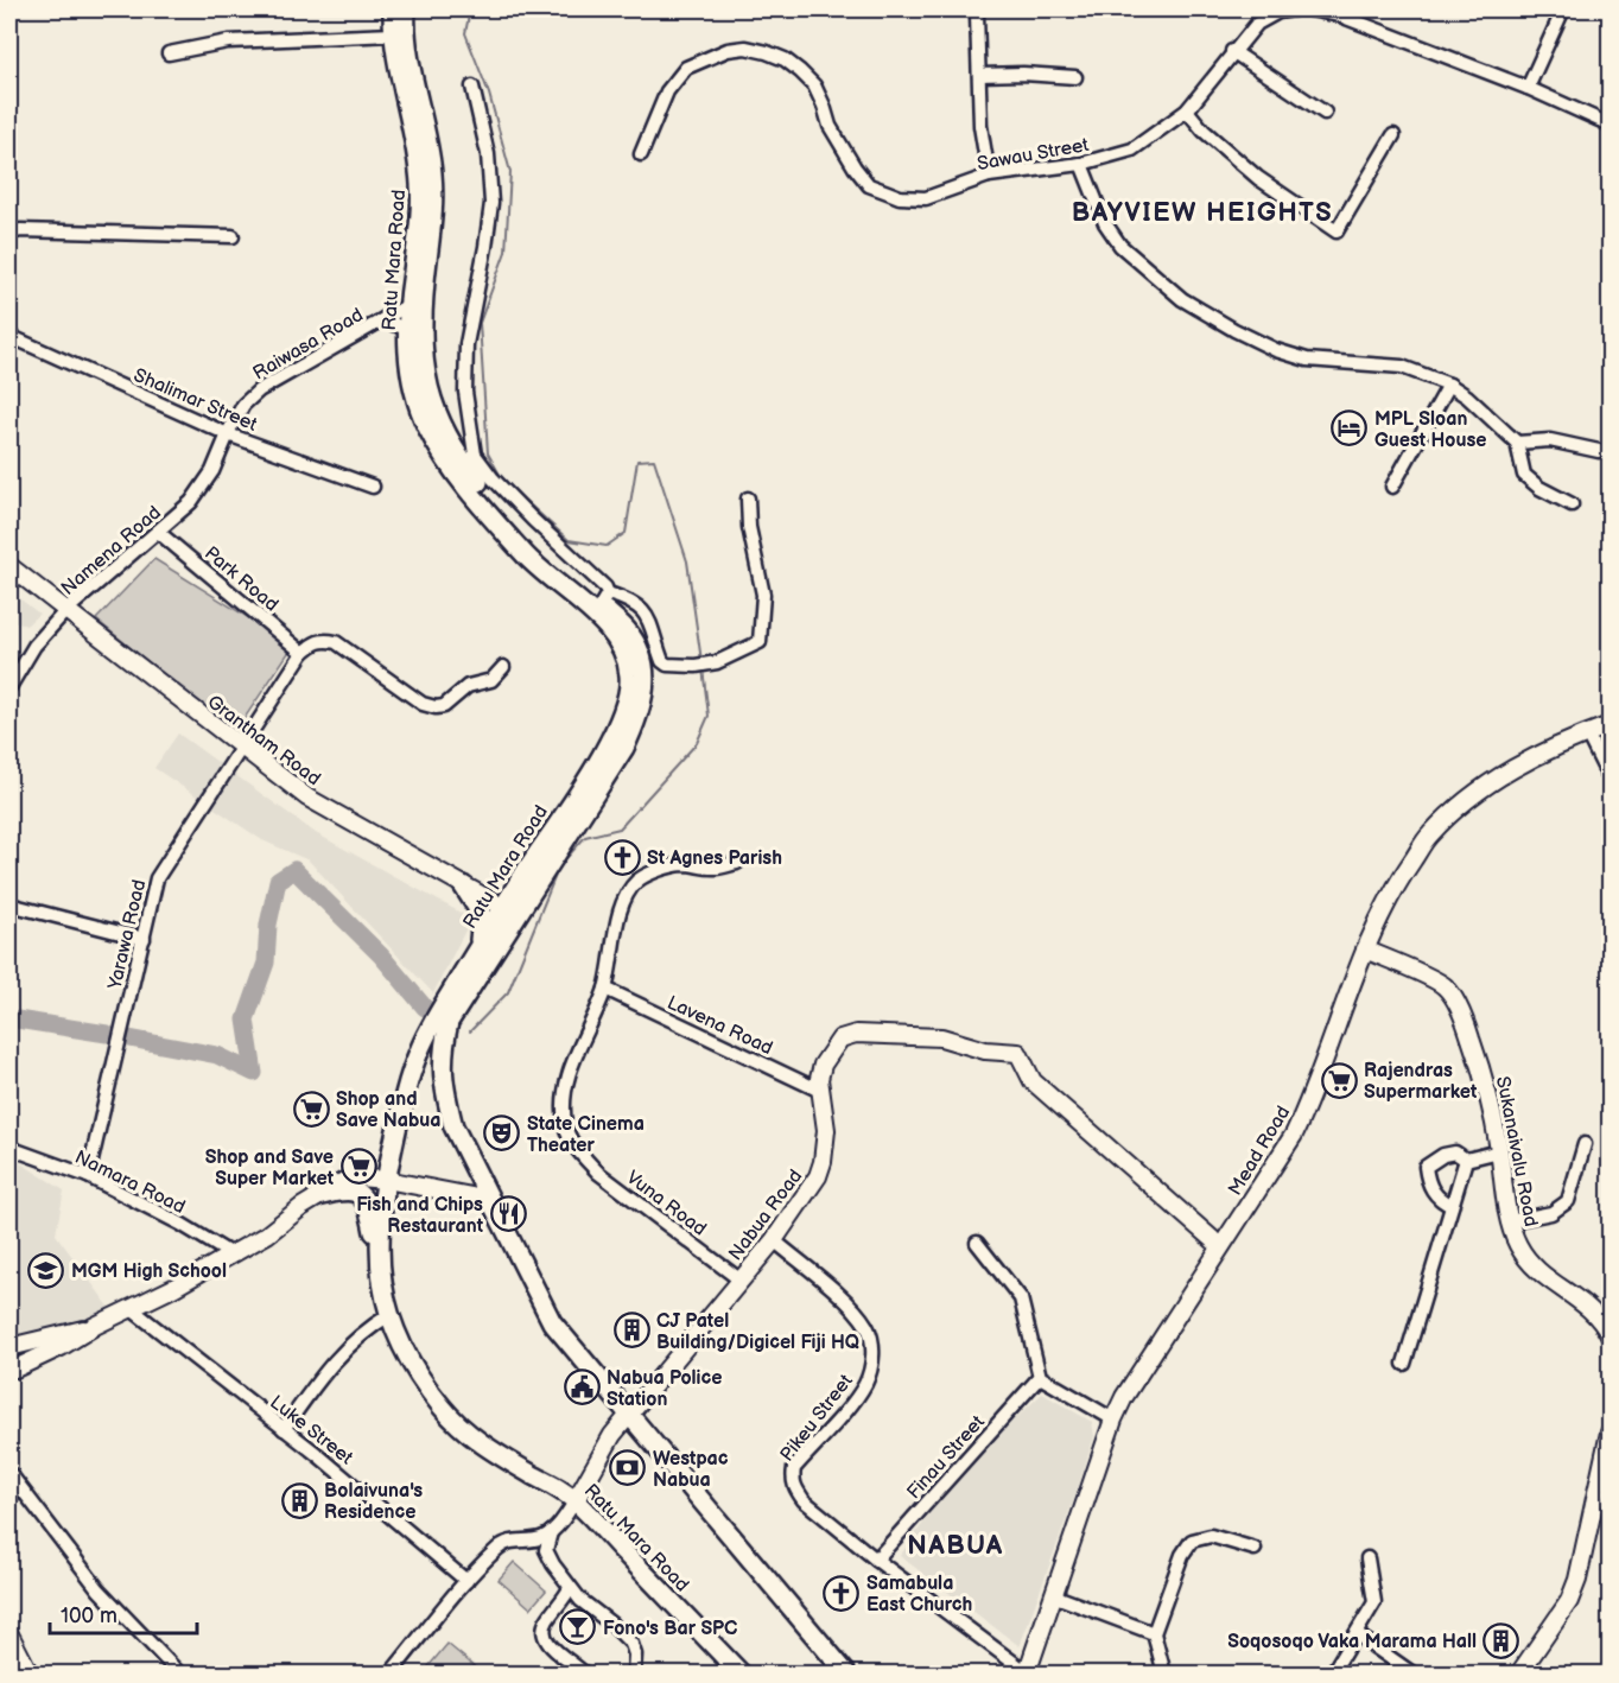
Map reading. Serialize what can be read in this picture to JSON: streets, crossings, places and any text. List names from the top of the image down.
{
  "streets": {
    "highway": ["Ratu Mara Road"],
    "main road": [
      "Grantham Road",
      "Mead Road",
      "Sukanaivalu Road",
      "Nabua Road"
    ],
    "street": [
      "Sawau Street",
      "Raiwasa Road",
      "Shalimar Street",
      "Namena Road",
      "Park Road",
      "Yarawa Road",
      "Lavena Road",
      "Namara Road",
      "Vuna Road",
      "Pikeu Street",
      "Luke Street",
      "Finau Street"
    ]
  },
  "crossings": [
    ["Ratu Mara Road", "Raiwasa Road"],
    ["Ratu Mara Road", "Grantham Road"],
    ["Ratu Mara Road", "Nabua Road"],
    ["Raiwasa Road", "Shalimar Street"],
    ["Raiwasa Road", "Namena Road"],
    ["Shalimar Street", "Namena Road"],
    ["Namena Road", "Park Road"],
    ["Namena Road", "Grantham Road"],
    ["Park Road", "Yarawa Road"],
    ["Grantham Road", "Yarawa Road"],
    ["Yarawa Road", "Namara Road"],
    ["Lavena Road", "Vuna Road"],
    ["Lavena Road", "Nabua Road"],
    ["Mead Road", "Sukanaivalu Road"],
    ["Mead Road", "Nabua Road"],
    ["Mead Road", "Pikeu Street"],
    ["Vuna Road", "Nabua Road"],
    ["Nabua Road", "Pikeu Street"],
    ["Pikeu Street", "Finau Street"]
  ],
  "districts": ["BAYVIEW HEIGHTS", "NABUA"],
  "places": {
    "hotel": ["MPL Sloan Guest House"],
    "church": ["St Agnes Parish", "Samabula East Church"],
    "supermarket": ["Rajendras Supermarket", "Shop and Save Nabua", "Shop and Save Super Market"],
    "theatre": ["State Cinema Theater"],
    "restaurant": ["Fish and Chips Restaurant"],
    "school or university": ["MGM High School"],
    "building": ["CJ Patel Building/Digicel Fiji HQ", "Bolaivuna's Residence", "Soqosoqo Vaka Marama Hall"],
    "public building": ["Nabua Police Station"],
    "bank": ["Westpac Nabua"],
    "bar": ["Fono's Bar SPC"]
  },
  "scale_bar": "100 m"
}
